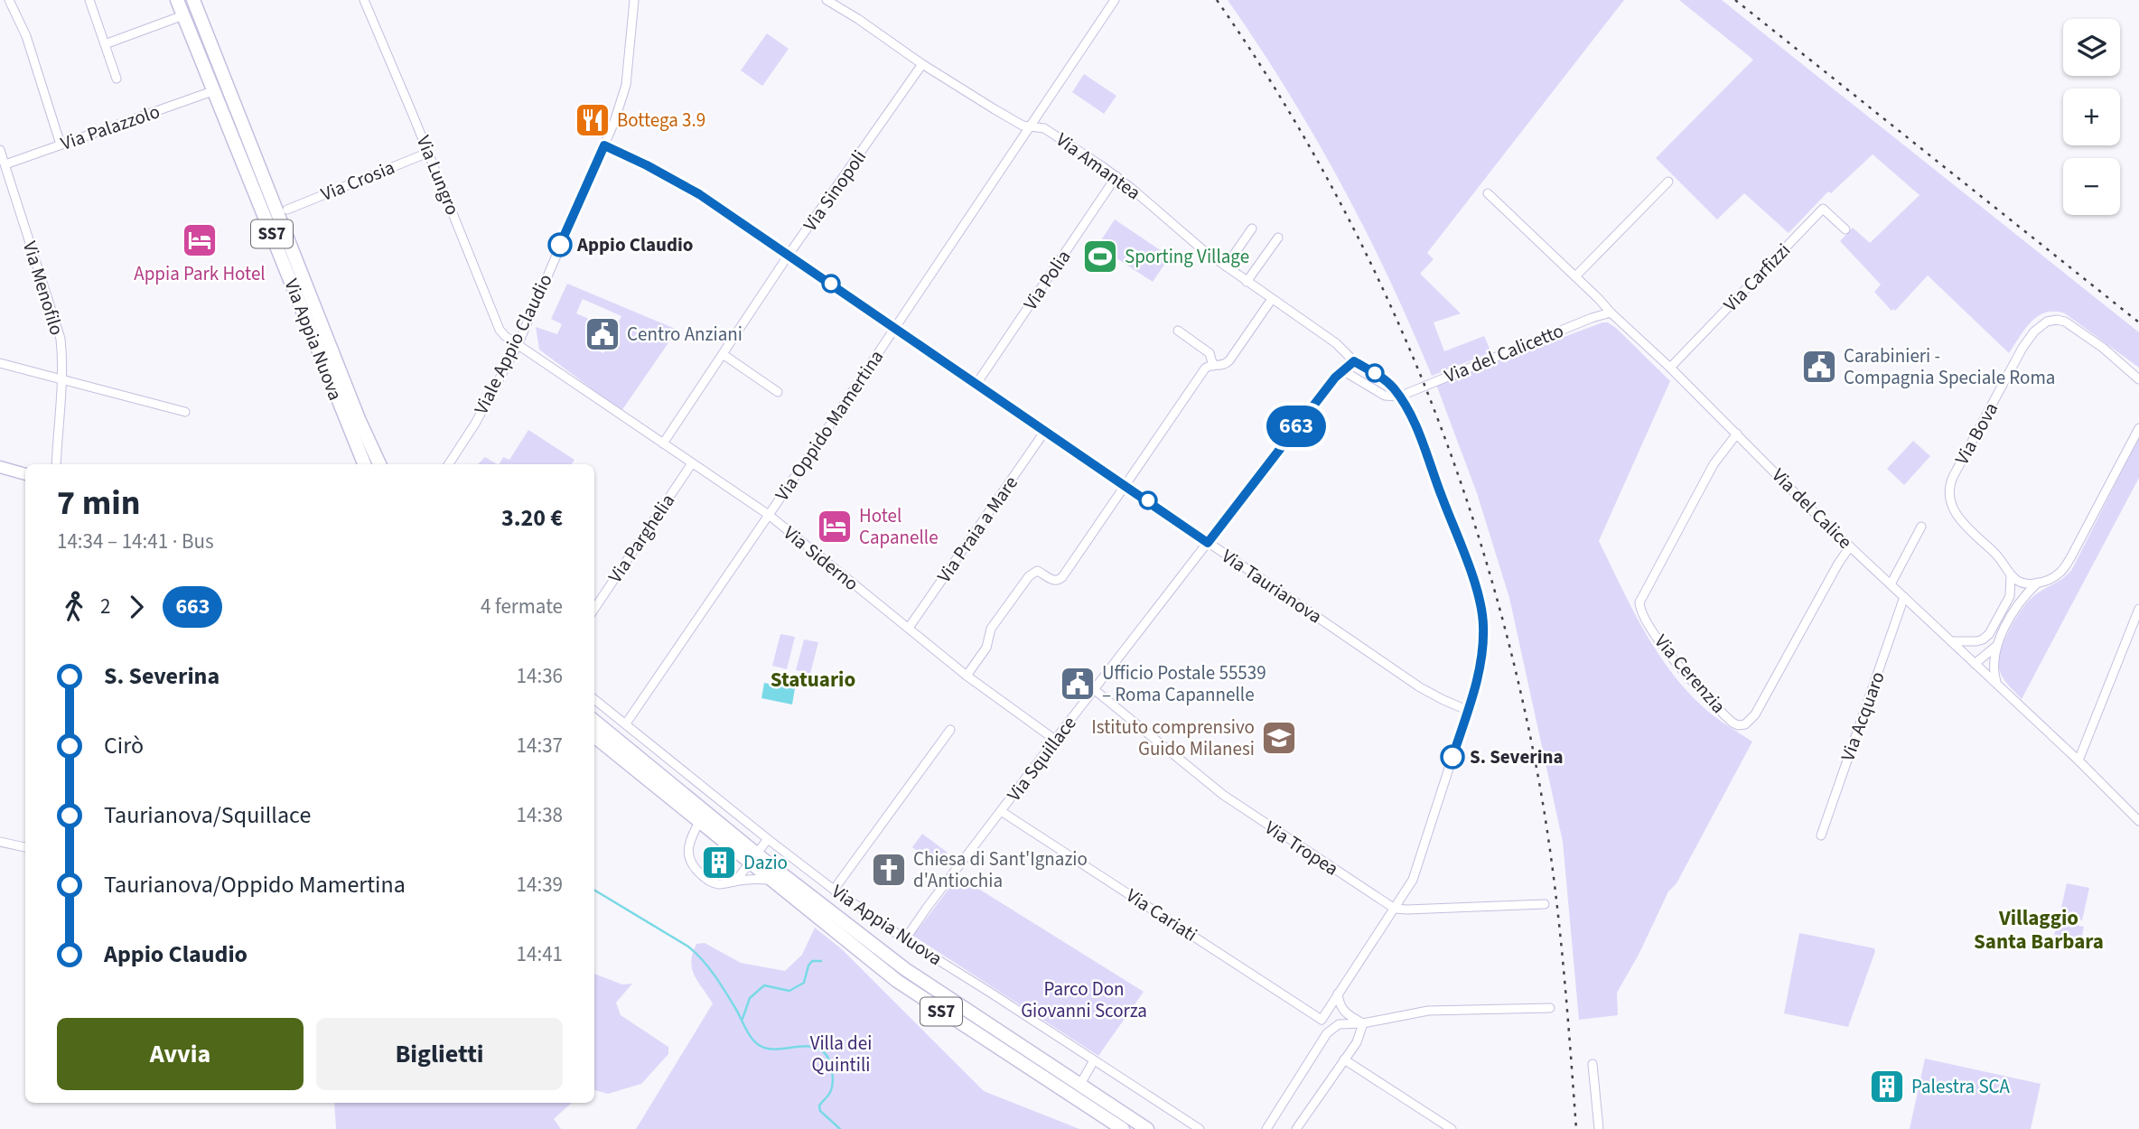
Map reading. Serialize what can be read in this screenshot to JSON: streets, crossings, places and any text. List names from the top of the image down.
{
  "streets": {
    "main road": ["SS7", "Via Appia Nuova"],
    "street": [
      "Via Palazzolo",
      "Via Amantea",
      "Via Lungro",
      "Via Crosia",
      "Via Sinopoli",
      "Via Carfizzi",
      "Via Polia",
      "Via Menofilo",
      "Viale Appio Claudio",
      "Via del Calicetto",
      "Via Oppido Mamertina",
      "Via Bova",
      "Via del Calice",
      "Via Praia a Mare",
      "Via Parghelia",
      "Via Siderno",
      "Via Taurianova",
      "Via Cerenzia",
      "Via Acquaro",
      "Via Squillace",
      "Via Tropea",
      "Via Cariati"
    ]
  },
  "crossings": [
    ["Via Palazzolo", "Via Menofilo"],
    ["Via Palazzolo", "Via Appia Nuova"],
    ["Via Amantea", "Via Sinopoli"],
    ["Via Amantea", "Via Polia"],
    ["Via Amantea", "Via del Calicetto"],
    ["Via Amantea", "Via Oppido Mamertina"],
    ["Via Amantea", "Via Taurianova"],
    ["Via Amantea", "Via Squillace"],
    ["Via Amantea", "Via Tropea"],
    ["Via Amantea", "Via Cariati"],
    ["Via Lungro", "Via Crosia"],
    ["Via Lungro", "Viale Appio Claudio"],
    ["Via Lungro", "Via Siderno"],
    ["Via Sinopoli", "Via Siderno"],
    ["Via Sinopoli", "Via Taurianova"],
    ["Via Carfizzi", "Via del Calice"],
    ["Via Polia", "Via Taurianova"],
    ["Via Appia Nuova", "Via Oppido Mamertina"],
    ["Via Appia Nuova", "Via Squillace"],
    ["Viale Appio Claudio", "Via Siderno"],
    ["Viale Appio Claudio", "Via Taurianova"],
    ["Via del Calicetto", "Via del Calice"],
    ["Via Oppido Mamertina", "Via Siderno"],
    ["Via Oppido Mamertina", "Via Taurianova"],
    ["Via del Calice", "Via Cerenzia"],
    ["Via del Calice", "Via Acquaro"],
    ["Via Praia a Mare", "Via Siderno"],
    ["Via Praia a Mare", "Via Taurianova"],
    ["Via Parghelia", "Via Siderno"],
    ["Via Siderno", "Via Squillace"],
    ["Via Taurianova", "Via Squillace"],
    ["Via Squillace", "Via Tropea"],
    ["Via Squillace", "Via Cariati"]
  ],
  "districts": ["Statuario", "Villaggio Santa Barbara"],
  "parks": ["Parco Don Giovanni Scorza", "Villa dei Quintili"],
  "places": {
    "restaurant": ["Bottega 3.9"],
    "hotel": ["Appia Park Hotel", "Hotel Capanelle"],
    "other": ["Appio Claudio", "S. Severina"],
    "sports": ["Sporting Village"],
    "public building": ["Centro Anziani", "Carabinieri - Compagnia Speciale Roma", "Ufficio Postale 55539 – Roma Capannelle"],
    "school or university": ["Istituto comprensivo Guido Milanesi"],
    "building": ["Dazio", "Palestra SCA"],
    "church": ["Chiesa di Sant'Ignazio d'Antiochia"]
  },
  "lines": ["bus line 663"],
  "page": {
    "on_map": "663",
    "map_buttons": ["+", "−"],
    "heading": ["7 min", "14:34 – 14:41 · Bus", "3.20 €"],
    "legs": ["2", "663", "4 fermate"],
    "list": [
      {
        "name": "S. Severina",
        "value": "14:36"
      },
      {
        "name": "Cirò",
        "value": "14:37"
      },
      {
        "name": "Taurianova/Squillace",
        "value": "14:38"
      },
      {
        "name": "Taurianova/Oppido Mamertina",
        "value": "14:39"
      },
      {
        "name": "Appio Claudio",
        "value": "14:41"
      }
    ],
    "buttons": ["Avvia", "Biglietti"]
  }
}
